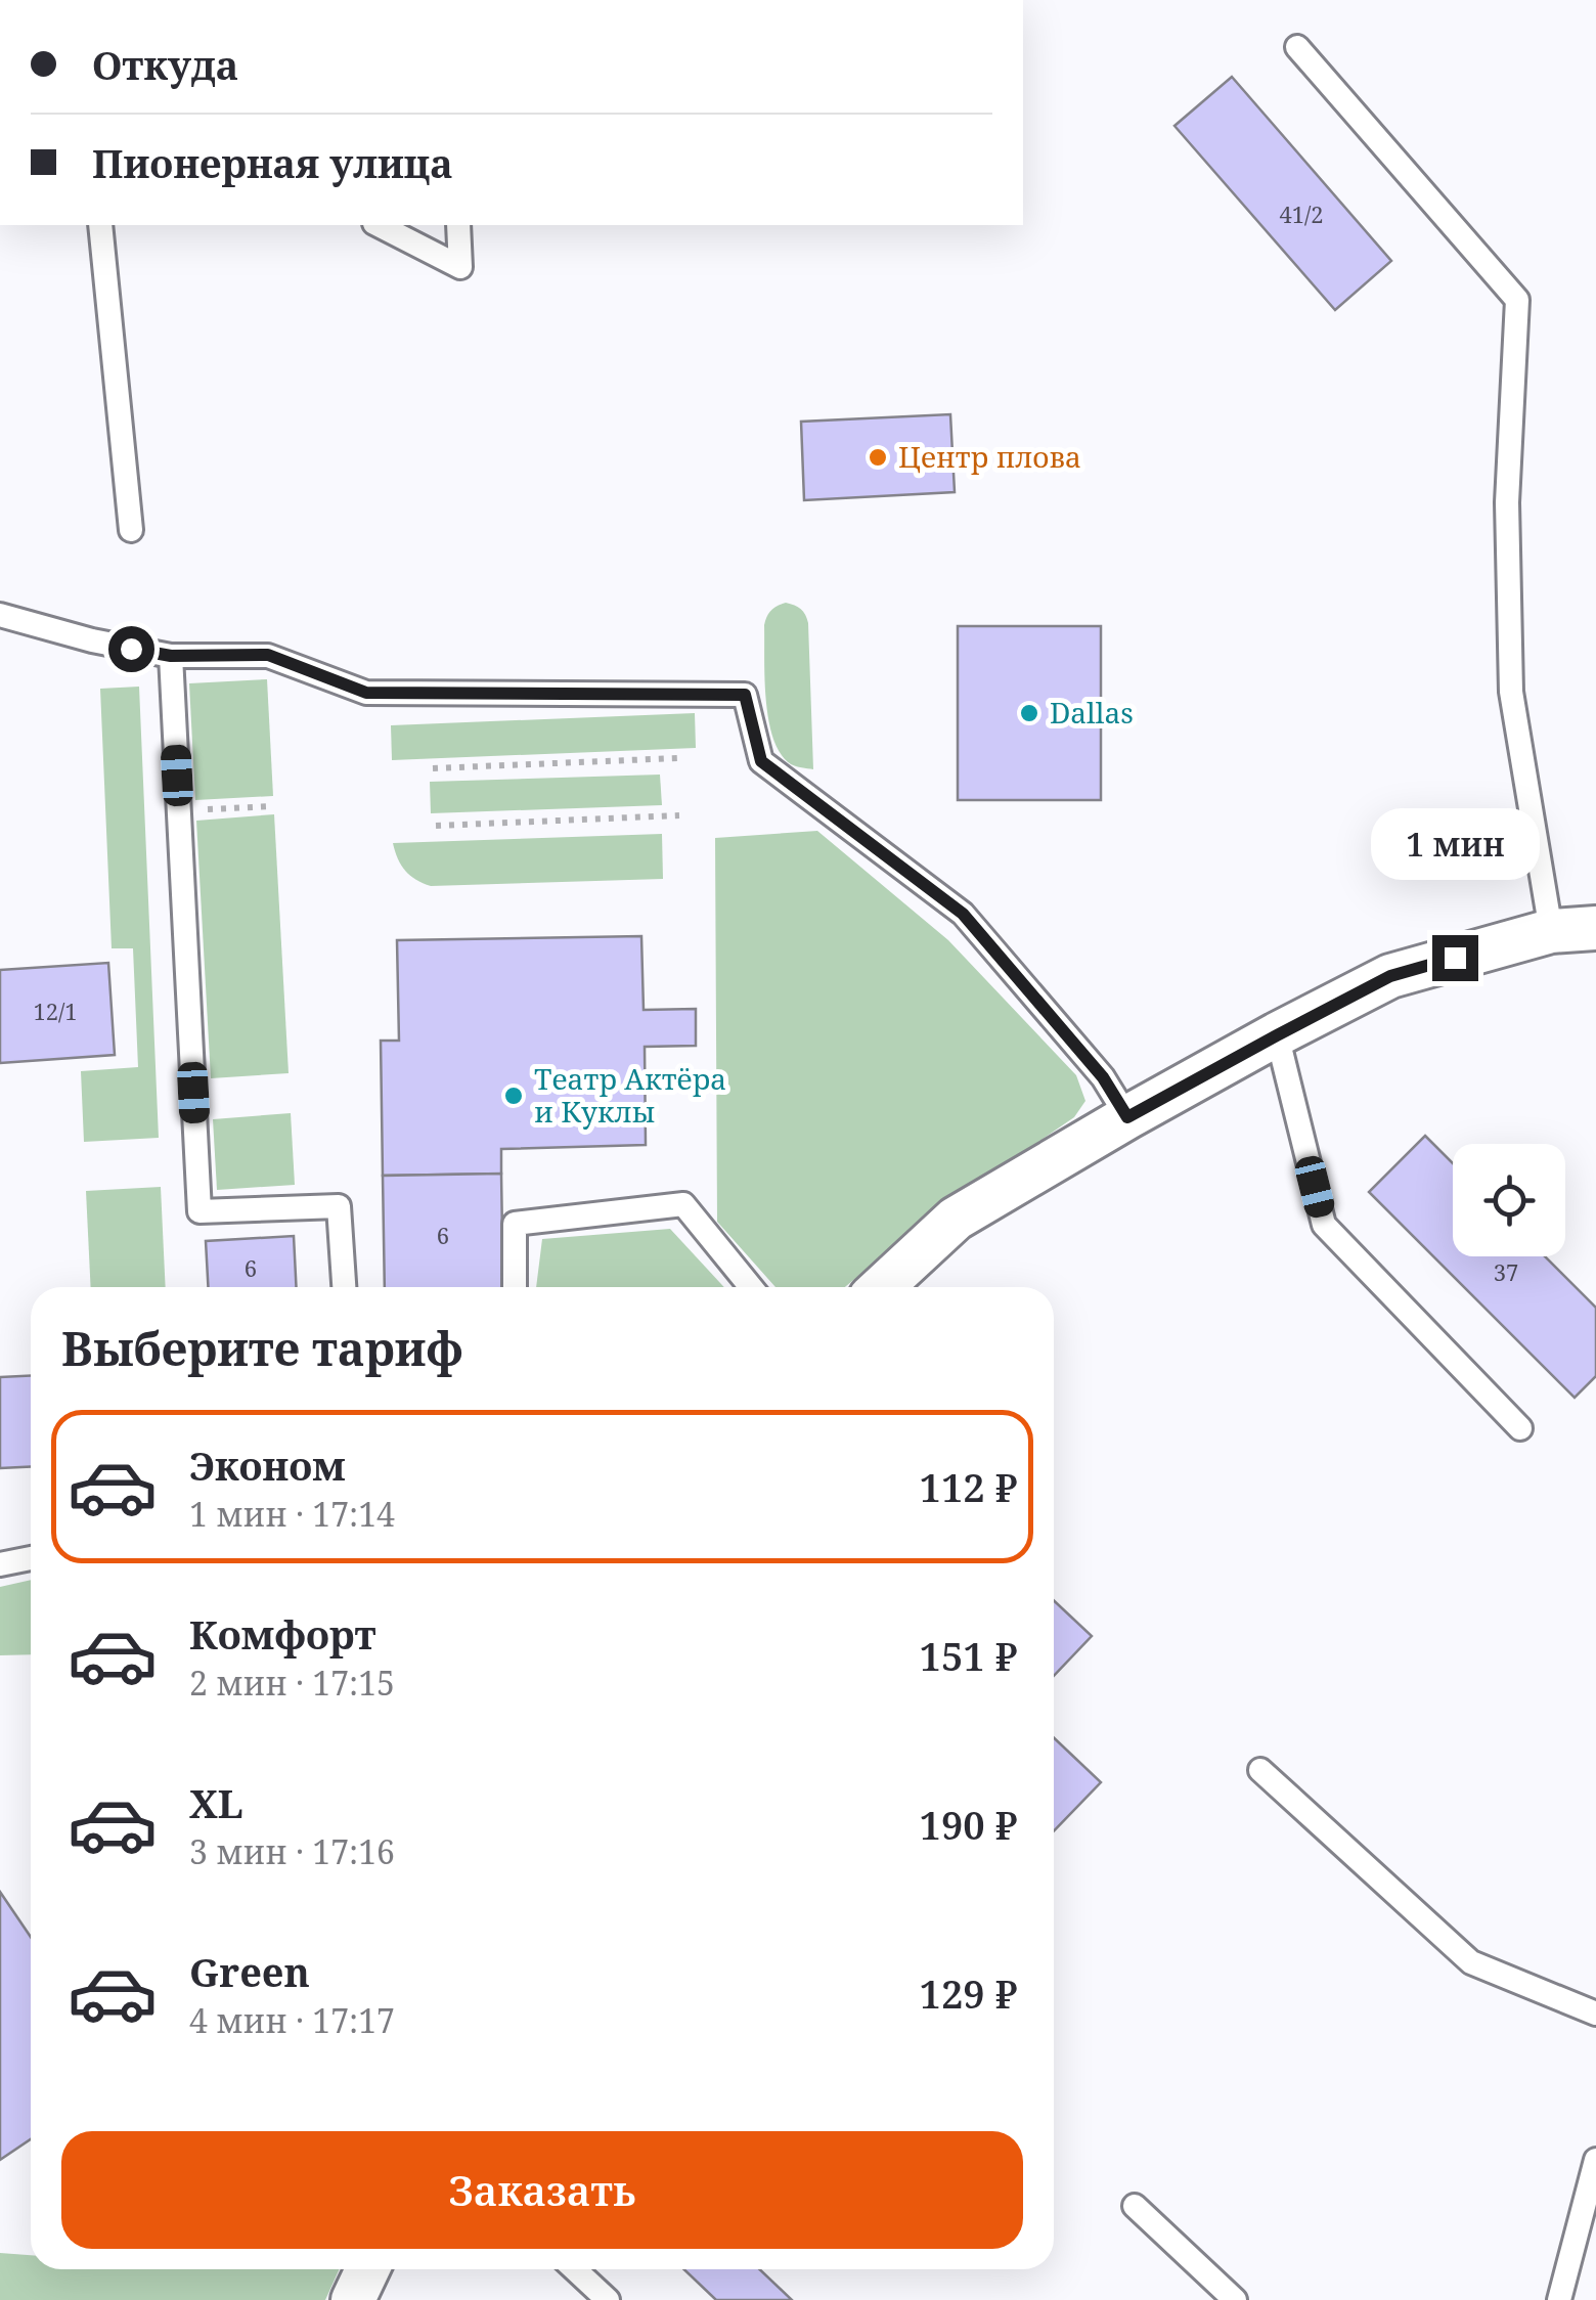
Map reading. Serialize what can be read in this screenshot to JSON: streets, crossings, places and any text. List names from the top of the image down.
{
  "places": ["Центр плова", "Dallas", "Театр Актёра и Куклы"],
  "house_numbers": [
    "41/2",
    "12/1",
    "6",
    "6",
    "37"
  ],
  "page": {
    "banner": ["Откуда", "Пионерная улица"],
    "bubble": "1 мин",
    "heading": "Выберите тариф",
    "list": [
      {
        "name": "Эконом",
        "note": "1 мин · 17:14",
        "value": "112 ₽"
      },
      {
        "name": "Комфорт",
        "note": "2 мин · 17:15",
        "value": "151 ₽"
      },
      {
        "name": "XL",
        "note": "3 мин · 17:16",
        "value": "190 ₽"
      },
      {
        "name": "Green",
        "note": "4 мин · 17:17",
        "value": "129 ₽"
      }
    ],
    "buttons": "Заказать"
  }
}
